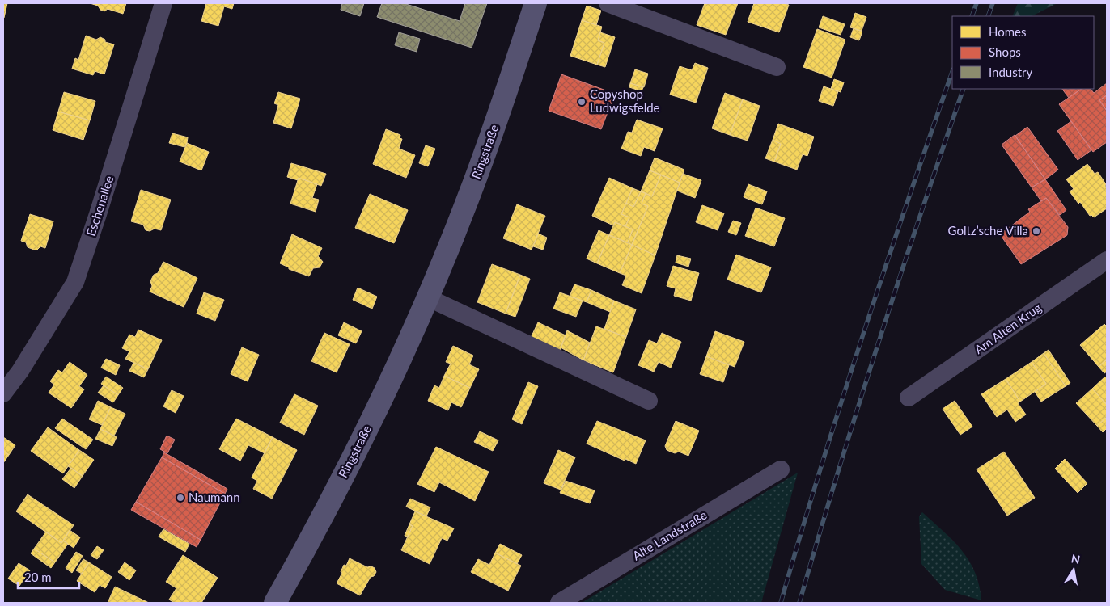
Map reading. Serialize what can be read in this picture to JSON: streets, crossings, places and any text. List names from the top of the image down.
{
  "streets": {
    "main road": ["Ringstraße"],
    "street": ["Eschenallee", "Am Alten Krug", "Alte Landstraße"]
  },
  "places": ["Copyshop Ludwigsfelde", "Goltz’sche Villa", "Naumann"],
  "legend": ["Homes", "Shops", "Industry"],
  "scale_bar": "20 m",
  "north": "top"
}
